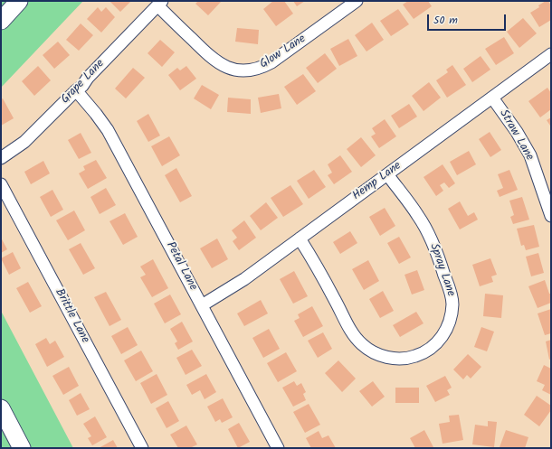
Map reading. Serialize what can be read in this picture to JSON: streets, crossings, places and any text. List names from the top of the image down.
{
  "streets": {
    "street": [
      "Glow Lane",
      "Grape Lane",
      "Straw Lane",
      "Hemp Lane",
      "Petal Lane",
      "Spray Lane",
      "Brittle Lane"
    ]
  },
  "crossings": [
    ["Glow Lane", "Grape Lane"],
    ["Grape Lane", "Petal Lane"],
    ["Straw Lane", "Hemp Lane"],
    ["Hemp Lane", "Petal Lane"],
    ["Hemp Lane", "Spray Lane"]
  ],
  "scale_bar": "50 m"
}
